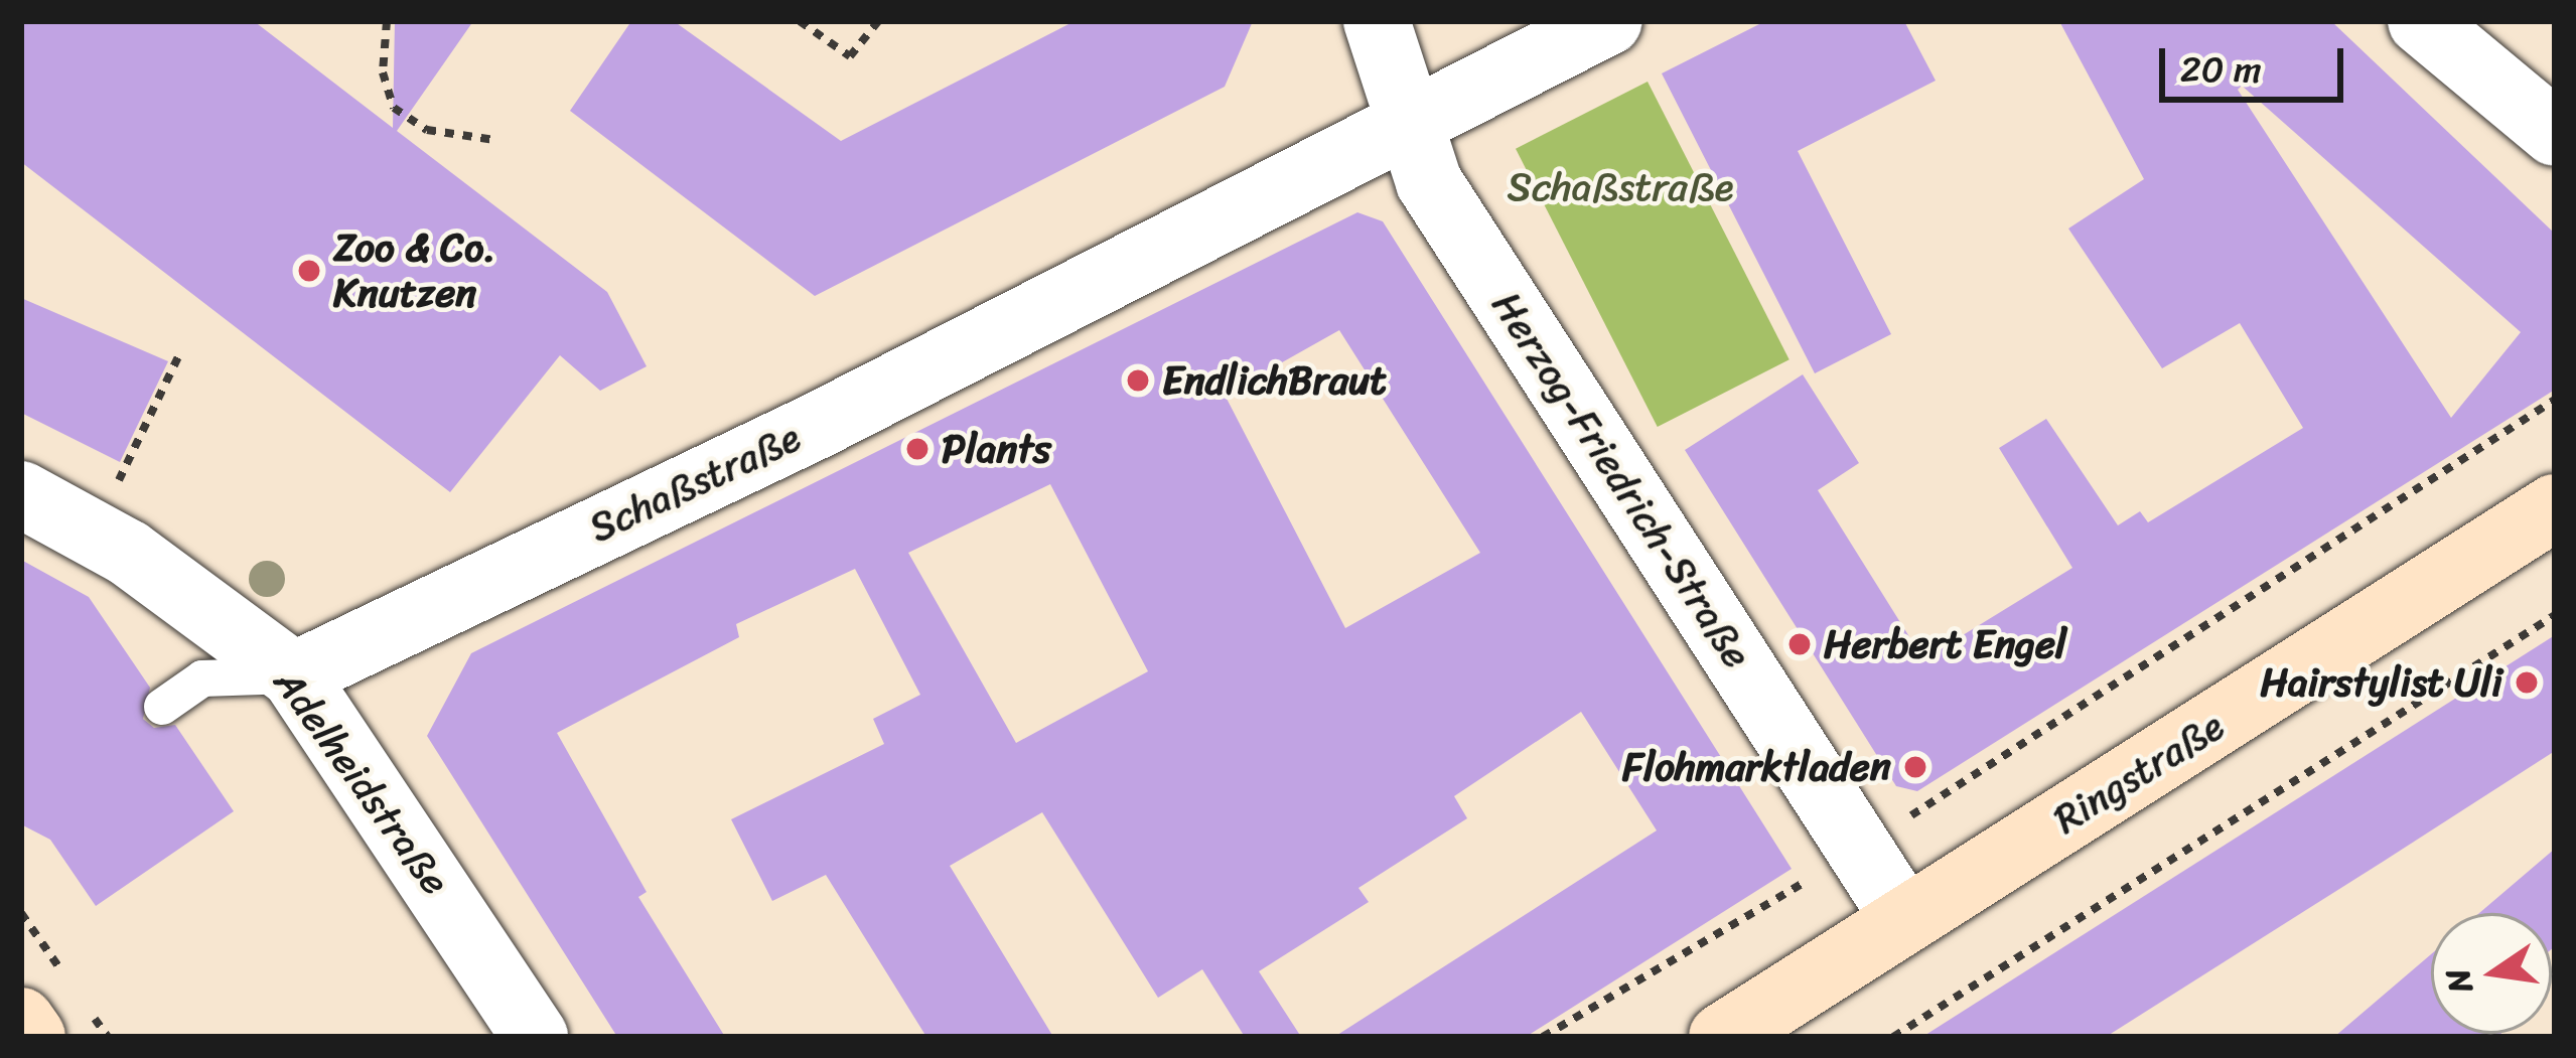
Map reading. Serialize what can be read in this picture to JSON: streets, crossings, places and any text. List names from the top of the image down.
{
  "streets": {
    "main road": ["Ringstraße"],
    "street": ["Herzog-Friedrich-Straße", "Schaßstraße", "Adelheidstraße"]
  },
  "crossings": [
    ["Herzog-Friedrich-Straße", "Schaßstraße"],
    ["Herzog-Friedrich-Straße", "Ringstraße"],
    ["Schaßstraße", "Adelheidstraße"]
  ],
  "parks": ["Schaßstraße"],
  "places": [
    "Zoo & Co. Knutzen",
    "EndlichBraut",
    "Plants",
    "Herbert Engel",
    "Hairstylist Uli",
    "Flohmarktladen"
  ],
  "scale_bar": "20 m",
  "north": "left"
}
